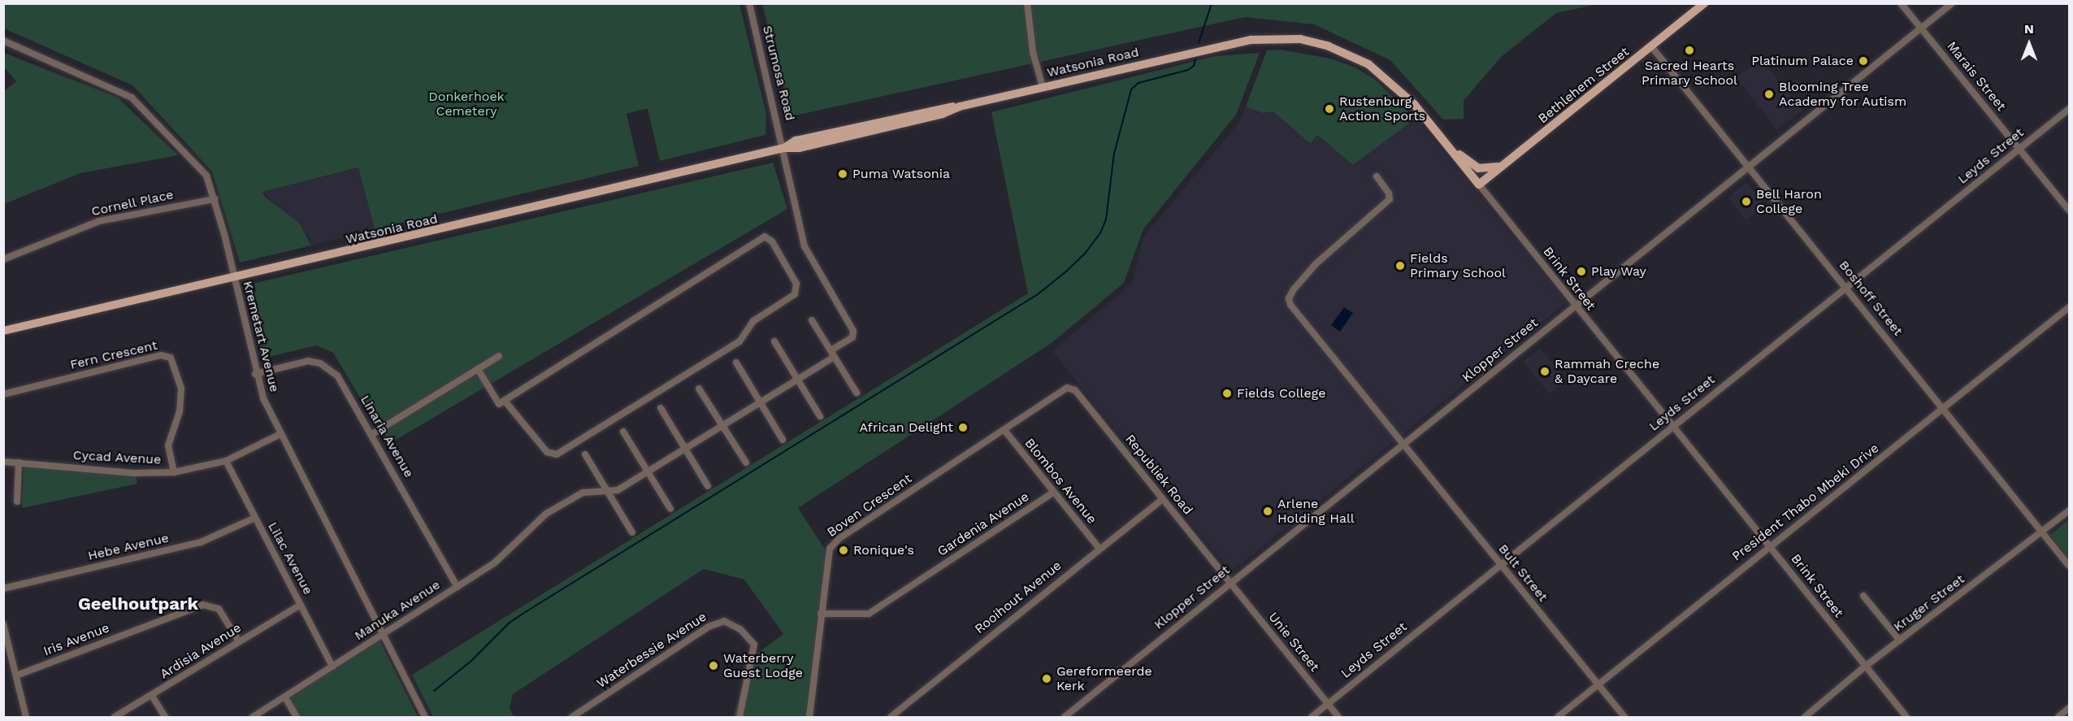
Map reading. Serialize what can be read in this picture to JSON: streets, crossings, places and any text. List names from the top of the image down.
{
  "streets": {
    "main road": ["Watsonia Road", "Bethlehem Street", "Brink Street"],
    "street": [
      "Strumosa Road",
      "Marais Street",
      "Leyds Street",
      "Cornell Place",
      "Boshoff Street",
      "Kremetart Avenue",
      "Klopper Street",
      "Fern Crescent",
      "Linaria Avenue",
      "Cycad Avenue",
      "Republiek Road",
      "Blombos Avenue",
      "President Thabo Mbeki Drive",
      "Boven Crescent",
      "Gardenia Avenue",
      "Hebe Avenue",
      "Lilac Avenue",
      "Bult Street",
      "Rooihout Avenue",
      "Kruger Street",
      "Manuka Avenue",
      "Iris Avenue",
      "Unie Street",
      "Waterbessie Avenue",
      "Ardisia Avenue"
    ]
  },
  "crossings": [
    ["Watsonia Road", "Strumosa Road"],
    ["Watsonia Road", "Brink Street"],
    ["Watsonia Road", "Kremetart Avenue"],
    ["Marais Street", "Leyds Street"],
    ["Marais Street", "Klopper Street"],
    ["Bethlehem Street", "Brink Street"],
    ["Bethlehem Street", "Boshoff Street"],
    ["Leyds Street", "Brink Street"],
    ["Leyds Street", "Boshoff Street"],
    ["Leyds Street", "Bult Street"],
    ["Leyds Street", "Unie Street"],
    ["Cornell Place", "Kremetart Avenue"],
    ["Brink Street", "Klopper Street"],
    ["Brink Street", "President Thabo Mbeki Drive"],
    ["Brink Street", "Kruger Street"],
    ["Boshoff Street", "Klopper Street"],
    ["Boshoff Street", "President Thabo Mbeki Drive"],
    ["Boshoff Street", "Kruger Street"],
    ["Kremetart Avenue", "Linaria Avenue"],
    ["Kremetart Avenue", "Cycad Avenue"],
    ["Kremetart Avenue", "Manuka Avenue"],
    ["Klopper Street", "Republiek Road"],
    ["Klopper Street", "Bult Street"],
    ["Klopper Street", "Unie Street"],
    ["Fern Crescent", "Cycad Avenue"],
    ["Linaria Avenue", "Manuka Avenue"],
    ["Cycad Avenue", "Lilac Avenue"],
    ["Republiek Road", "Boven Crescent"],
    ["Republiek Road", "Rooihout Avenue"],
    ["Republiek Road", "Unie Street"],
    ["Blombos Avenue", "Boven Crescent"],
    ["Blombos Avenue", "Gardenia Avenue"],
    ["Blombos Avenue", "Rooihout Avenue"],
    ["President Thabo Mbeki Drive", "Bult Street"],
    ["Boven Crescent", "Gardenia Avenue"],
    ["Hebe Avenue", "Lilac Avenue"],
    ["Lilac Avenue", "Manuka Avenue"],
    ["Lilac Avenue", "Ardisia Avenue"],
    ["Iris Avenue", "Ardisia Avenue"]
  ],
  "districts": ["Geelhoutpark"],
  "parks": ["Donkerhoek Cemetery"],
  "places": [
    "Sacred Hearts Primary School",
    "Platinum Palace",
    "Blooming Tree Academy for Autism",
    "Rustenburg Action Sports",
    "Puma Watsonia",
    "Bell Haron College",
    "Fields Primary School",
    "Play Way",
    "Rammah Creche & Daycare",
    "Fields College",
    "African Delight",
    "Arlene Holding Hall",
    "Ronique's",
    "Waterberry Guest Lodge",
    "Gereformeerde Kerk"
  ],
  "north": "top"
}
